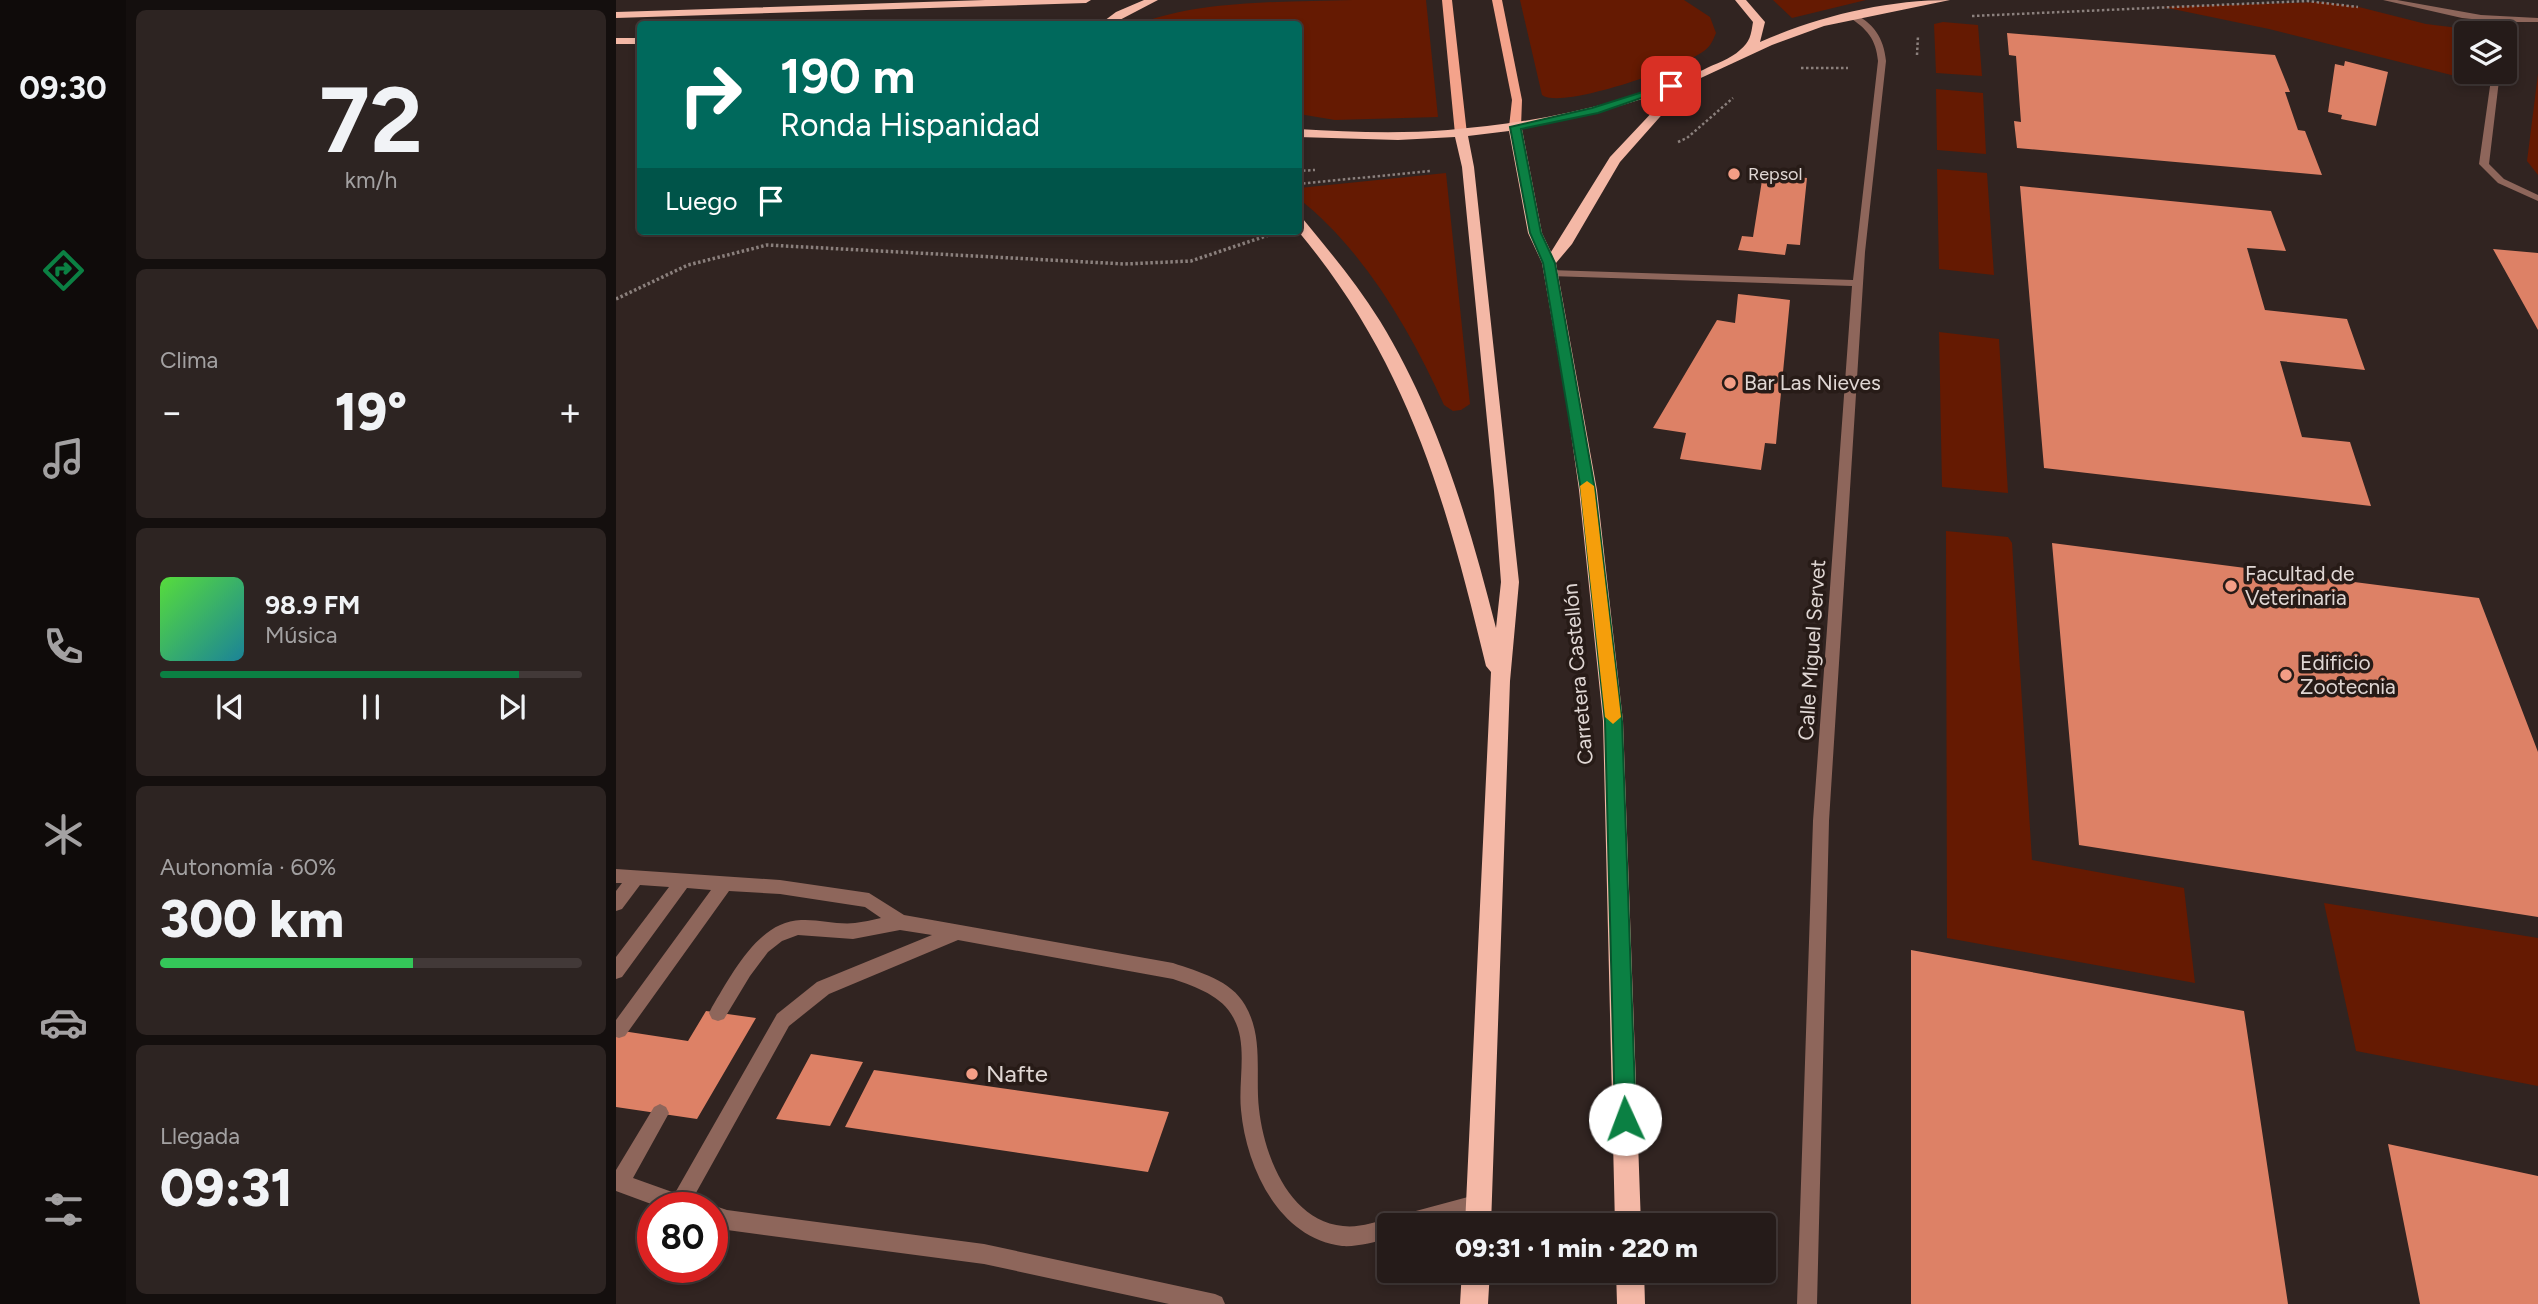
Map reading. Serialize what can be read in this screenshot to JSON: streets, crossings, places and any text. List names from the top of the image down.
{
  "streets": {
    "highway": ["Carretera Castellón"],
    "street": ["Calle Miguel Servet"]
  },
  "places": [
    "Repsol",
    "Bar Las Nieves",
    "Facultad de Veterinaria",
    "Edificio Zootecnia",
    "Nafte"
  ],
  "page": {
    "tabs": "09:30",
    "tile": [
      ["72", "km/h"],
      "Clima",
      ["Autonomía · 60%", "300 km"],
      ["Llegada", "09:31"]
    ],
    "turn": ["190 m", "Ronda Hispanidad"],
    "then": "Luego",
    "heat": ["−", "19°", "+"],
    "song": ["98.9 FM", "Música"],
    "limit": "80",
    "trip": "09:31 · 1 min · 220 m"
  }
}
